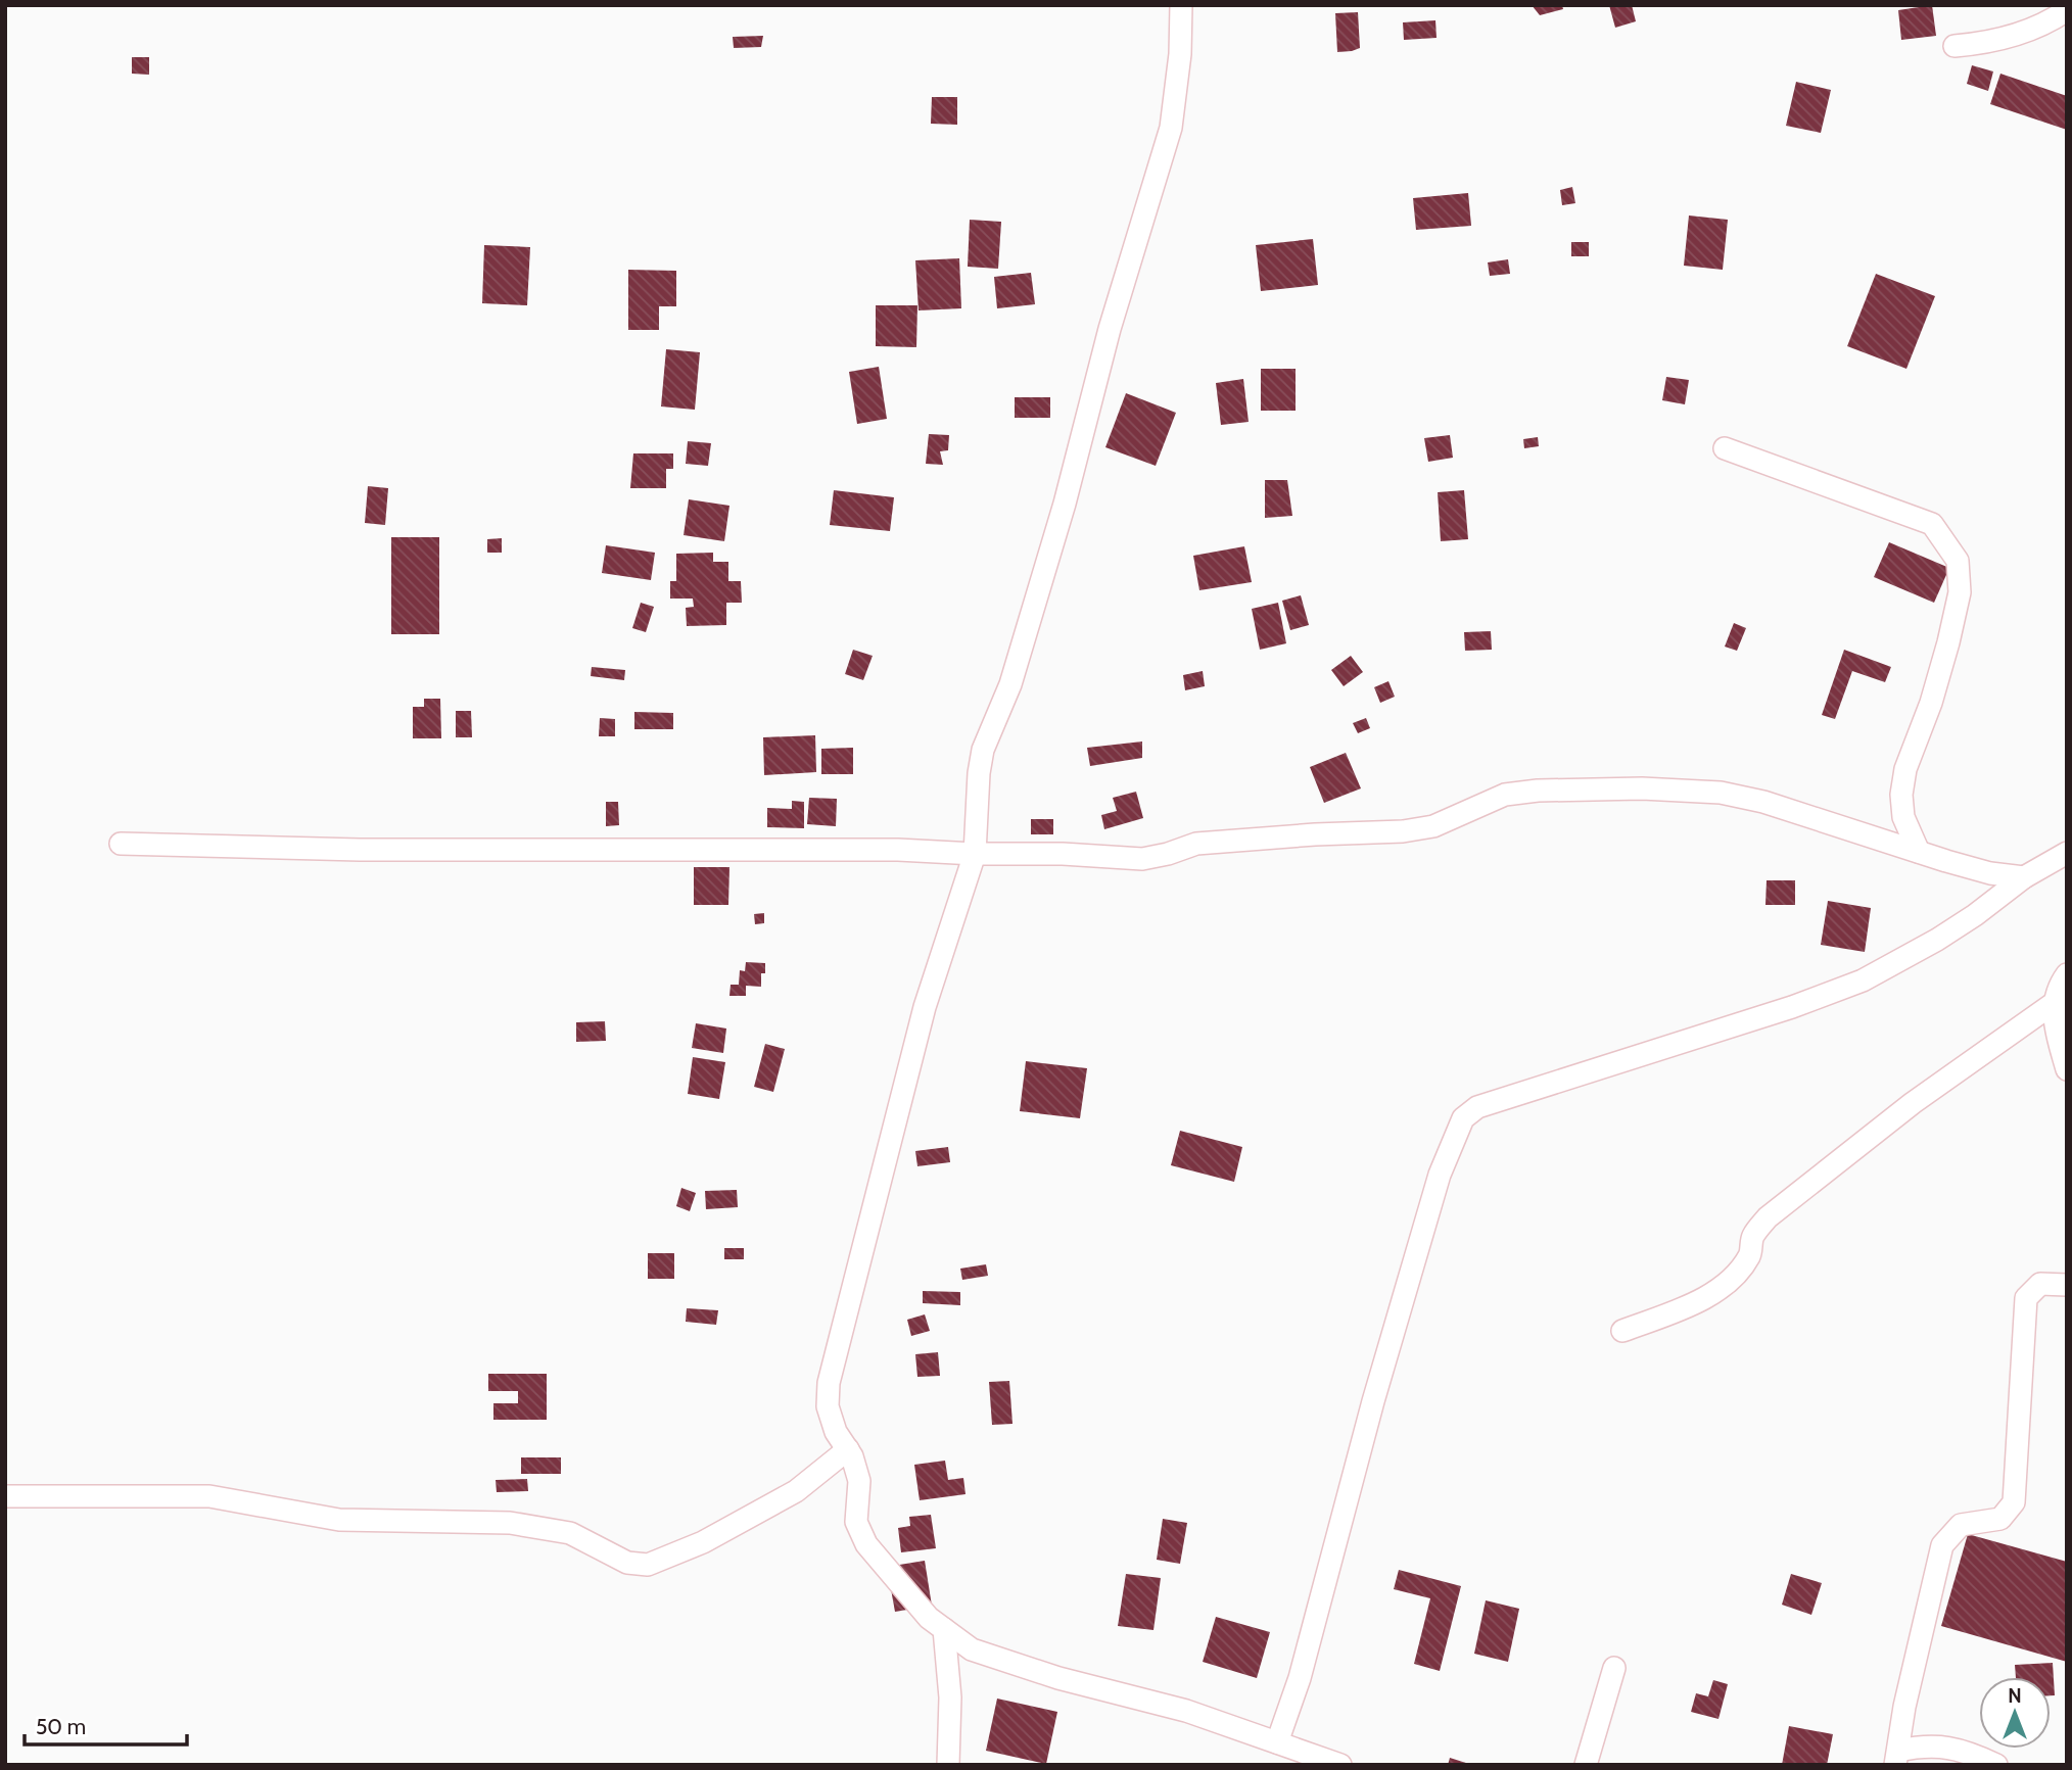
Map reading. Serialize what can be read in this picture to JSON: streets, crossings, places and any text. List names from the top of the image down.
{
  "scale_bar": "50 m",
  "north": "top"
}
